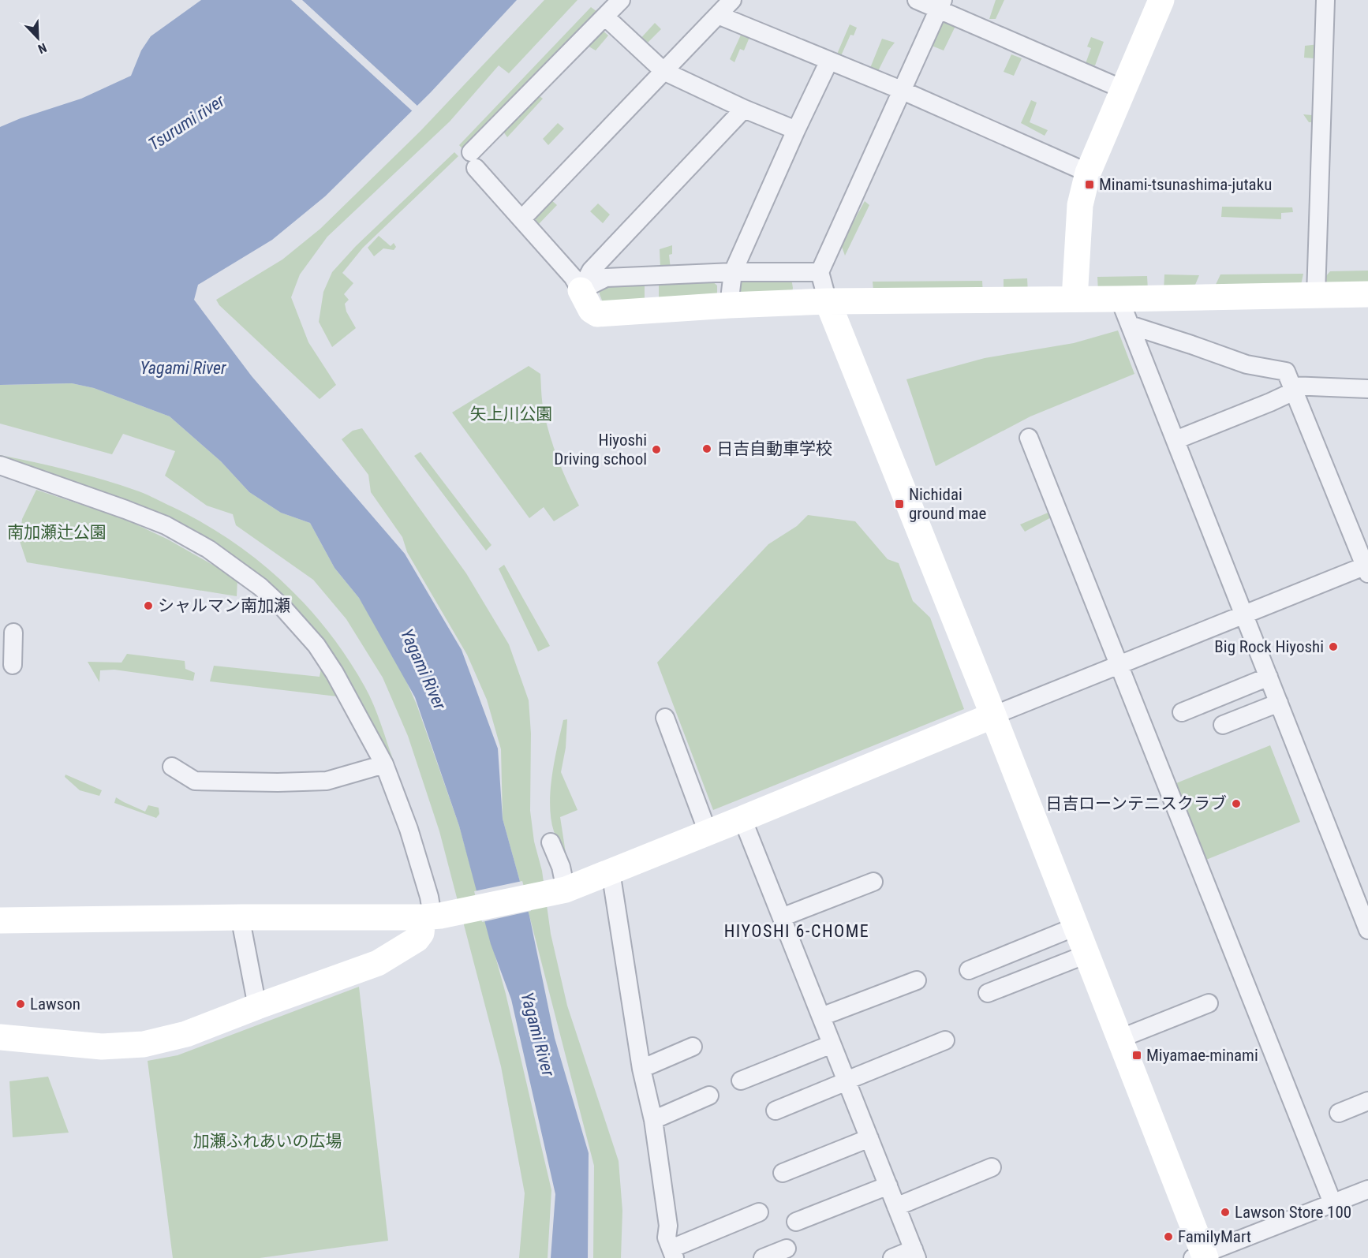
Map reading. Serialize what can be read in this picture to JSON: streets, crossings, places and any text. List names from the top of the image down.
{
  "districts": ["HIYOSHI 6-CHOME"],
  "water": ["Tsurumi river", "Yagami River"],
  "parks": ["矢上川公園", "南加瀬辻公園", "加瀬ふれあいの広場"],
  "places": {
    "transit": ["Minami-tsunashima-jutaku", "Nichidai ground mae", "Miyamae-minami"],
    "other": [
      "日吉自動車学校",
      "Hiyoshi Driving school",
      "シャルマン南加瀬",
      "Big Rock Hiyoshi",
      "日吉ローンテニスクラブ",
      "Lawson",
      "Lawson Store 100",
      "FamilyMart"
    ]
  },
  "north": "bottom right"
}
